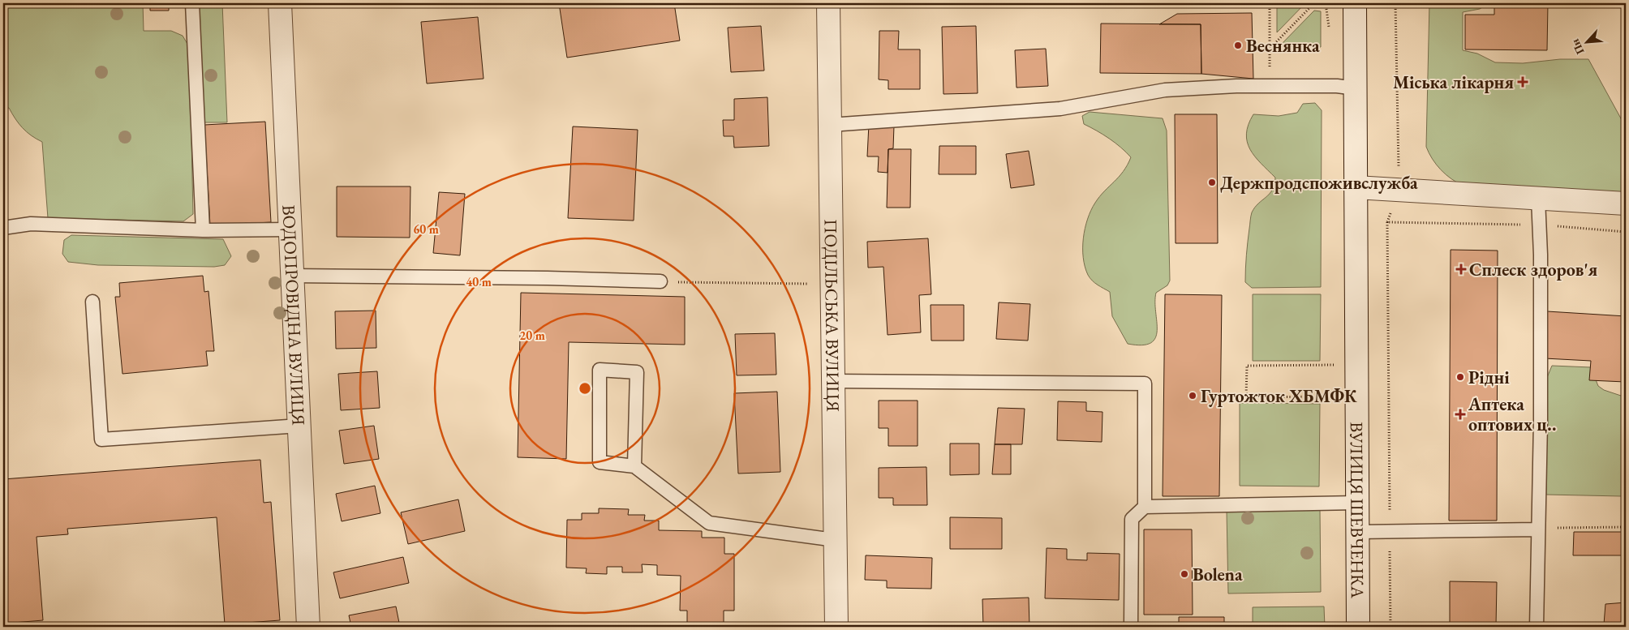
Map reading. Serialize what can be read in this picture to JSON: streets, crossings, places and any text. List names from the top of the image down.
{
  "streets": {
    "street": ["ВОДОПРОВІДНА ВУЛИЦЯ", "ПОДІЛЬСЬКА ВУЛИЦЯ", "ВУЛИЦЯ ШЕВЧЕНКА"]
  },
  "places": {
    "other": [
      "Веснянка",
      "Держпродспоживслужба",
      "Рідні",
      "Гуртожток ХБМФК",
      "Bolena"
    ],
    "health": ["Міська лікарня", "Сплеск здоров'я", "Аптека оптових ц‥"]
  },
  "north": "bottom left",
  "rings": ["60 m", "40 m", "20 m"]
}
